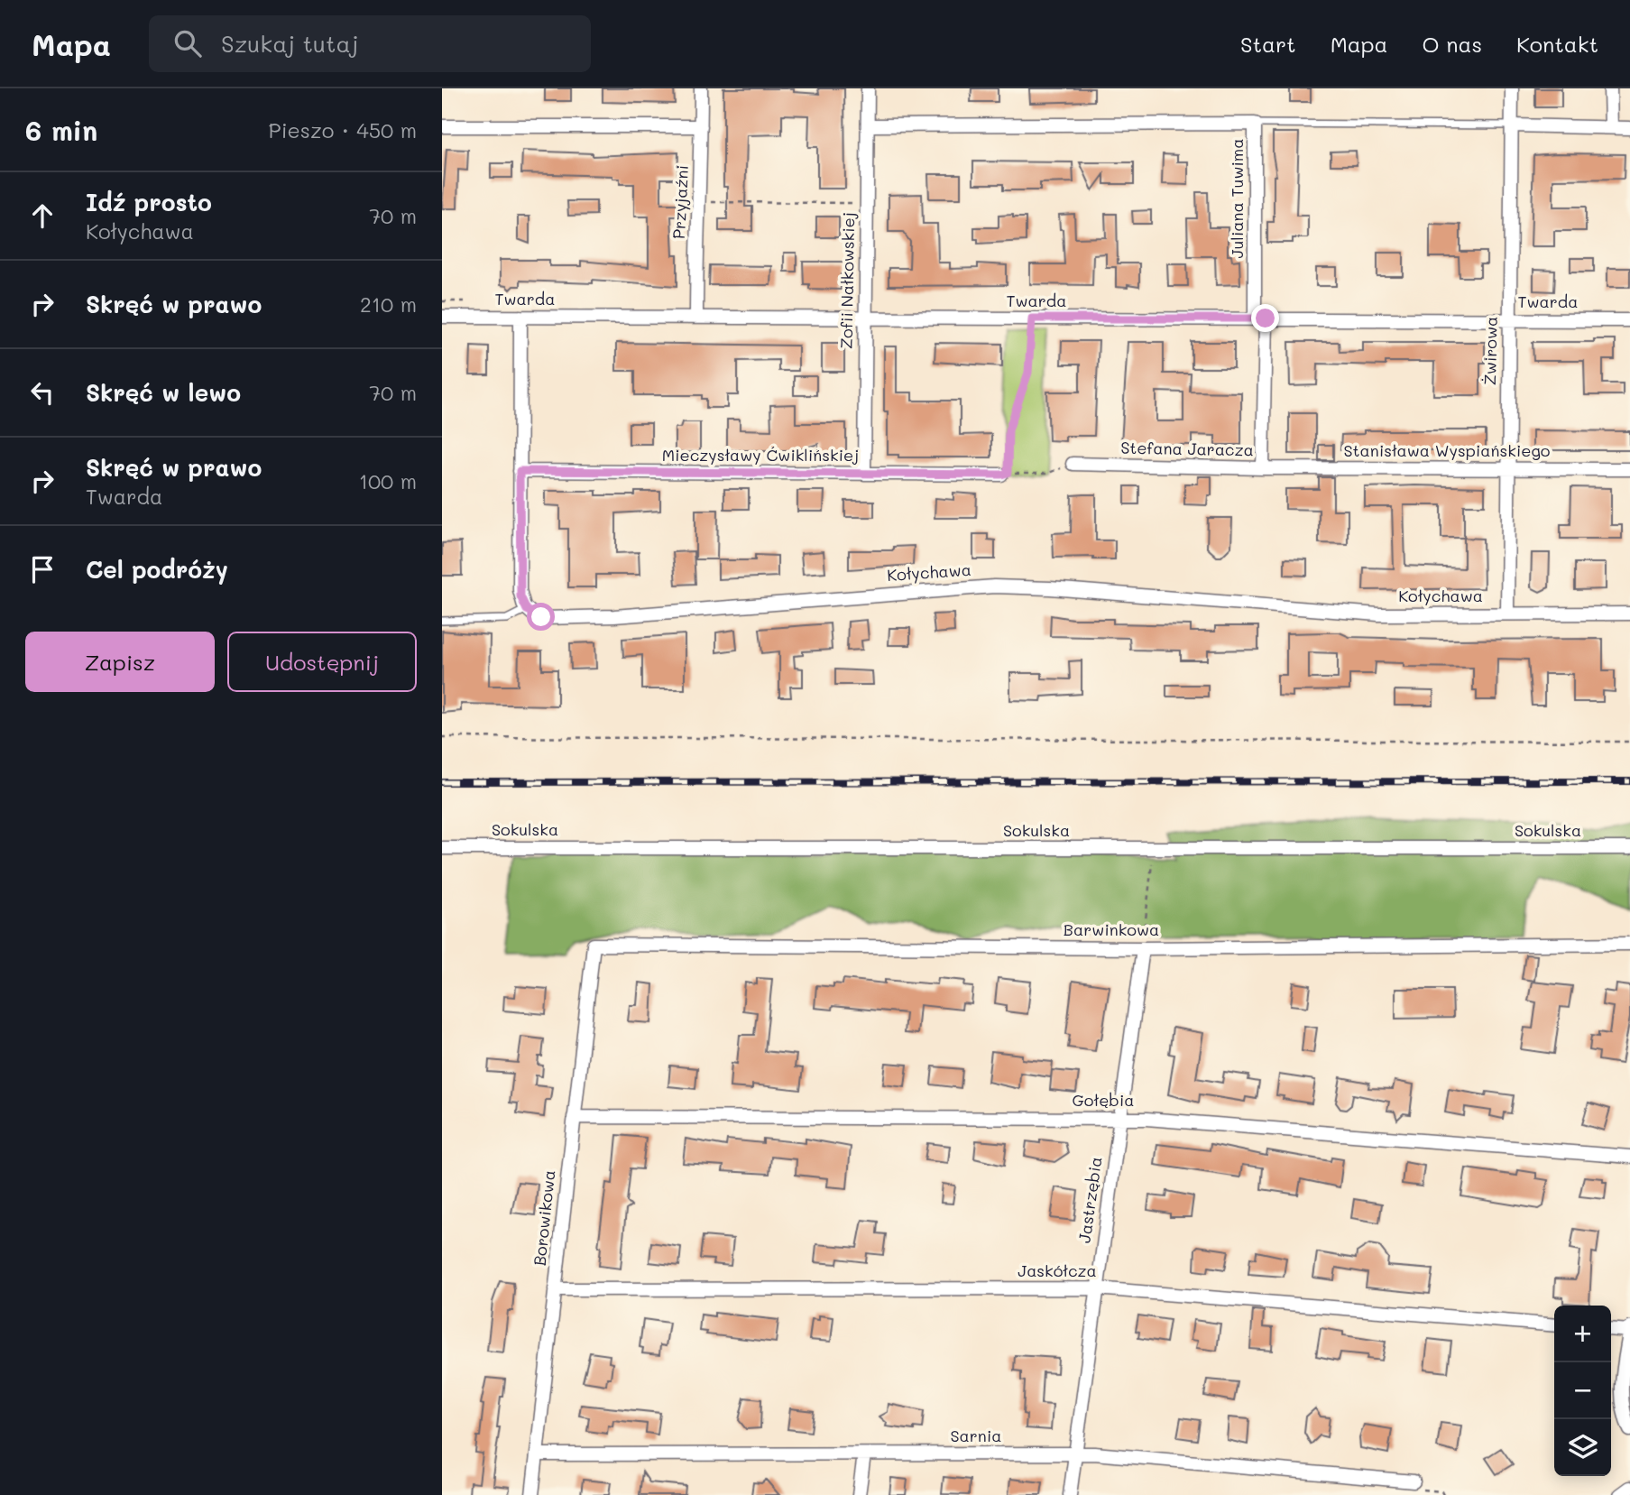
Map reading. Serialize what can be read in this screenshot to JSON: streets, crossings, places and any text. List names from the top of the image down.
{
  "streets": {
    "street": [
      "Juliana Tuwima",
      "Przyjaźni",
      "Zofii Nałkowskiej",
      "Twarda",
      "Żwirowa",
      "Stefana Jaracza",
      "Stanisława Wyspiańskiego",
      "Mieczysławy Ćwiklińskiej",
      "Kołychawa",
      "Sokulska",
      "Barwinkowa",
      "Gołębia",
      "Jastrzębia",
      "Borowikowa",
      "Jaskółcza",
      "Sarnia"
    ]
  },
  "crossings": [
    ["Juliana Tuwima", "Zofii Nałkowskiej"],
    ["Juliana Tuwima", "Twarda"],
    ["Juliana Tuwima", "Stefana Jaracza"],
    ["Przyjaźni", "Twarda"],
    ["Zofii Nałkowskiej", "Twarda"],
    ["Zofii Nałkowskiej", "Mieczysławy Ćwiklińskiej"],
    ["Twarda", "Żwirowa"],
    ["Twarda", "Stefana Jaracza"],
    ["Żwirowa", "Stanisława Wyspiańskiego"],
    ["Żwirowa", "Kołychawa"],
    ["Stefana Jaracza", "Stanisława Wyspiańskiego"],
    ["Barwinkowa", "Jastrzębia"],
    ["Barwinkowa", "Borowikowa"],
    ["Gołębia", "Jastrzębia"],
    ["Gołębia", "Borowikowa"],
    ["Jastrzębia", "Jaskółcza"],
    ["Jastrzębia", "Sarnia"],
    ["Borowikowa", "Jaskółcza"],
    ["Borowikowa", "Sarnia"]
  ],
  "page": {
    "header": "Mapa",
    "search": "Szukaj tutaj",
    "nav": [
      "Start",
      "Mapa",
      "O nas",
      "Kontakt"
    ],
    "heading": ["6 min", "Pieszo · 450 m"],
    "list": [
      ["Idź prosto", "Kołychawa", "70 m"],
      ["Skręć w prawo", "210 m"],
      ["Skręć w lewo", "70 m"],
      ["Skręć w prawo", "Twarda", "100 m"],
      "Cel podróży"
    ],
    "buttons": ["Zapisz", "Udostępnij"],
    "map_buttons": ["+", "−"]
  }
}
